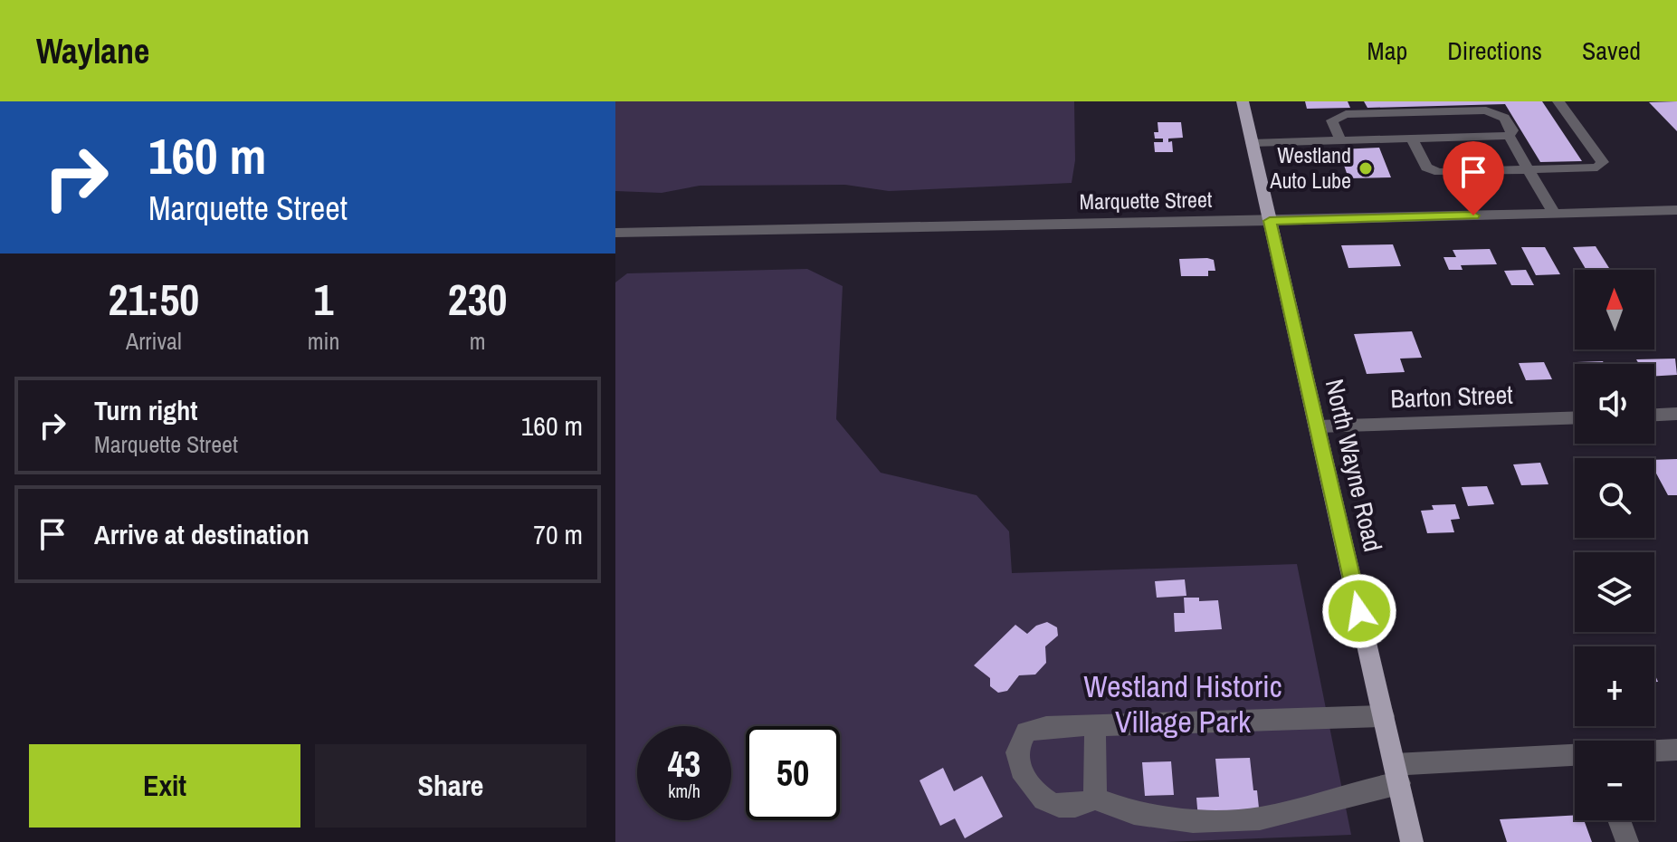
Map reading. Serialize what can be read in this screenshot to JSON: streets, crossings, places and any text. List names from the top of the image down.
{
  "streets": {
    "main road": ["North Wayne Road"],
    "street": ["Marquette Street", "Barton Street"]
  },
  "crossings": [
    ["Marquette Street", "North Wayne Road"],
    ["Barton Street", "North Wayne Road"]
  ],
  "parks": ["Westland Historic Village Park"],
  "places": ["Westland Auto Lube"],
  "north": "top",
  "page": {
    "header": "Waylane",
    "nav": ["Map", "Directions", "Saved"],
    "turn": ["160 m", "Marquette Street"],
    "eta": [
      "21:50",
      "Arrival",
      "1",
      "min",
      "230",
      "m"
    ],
    "map_buttons": ["+", "−"],
    "list": [
      {
        "name": "Turn right",
        "note": "Marquette Street",
        "value": "160 m"
      },
      {
        "name": "Arrive at destination",
        "value": "70 m"
      }
    ],
    "speed": "43 km/h",
    "limit": "50",
    "buttons": ["Exit", "Share"]
  }
}
